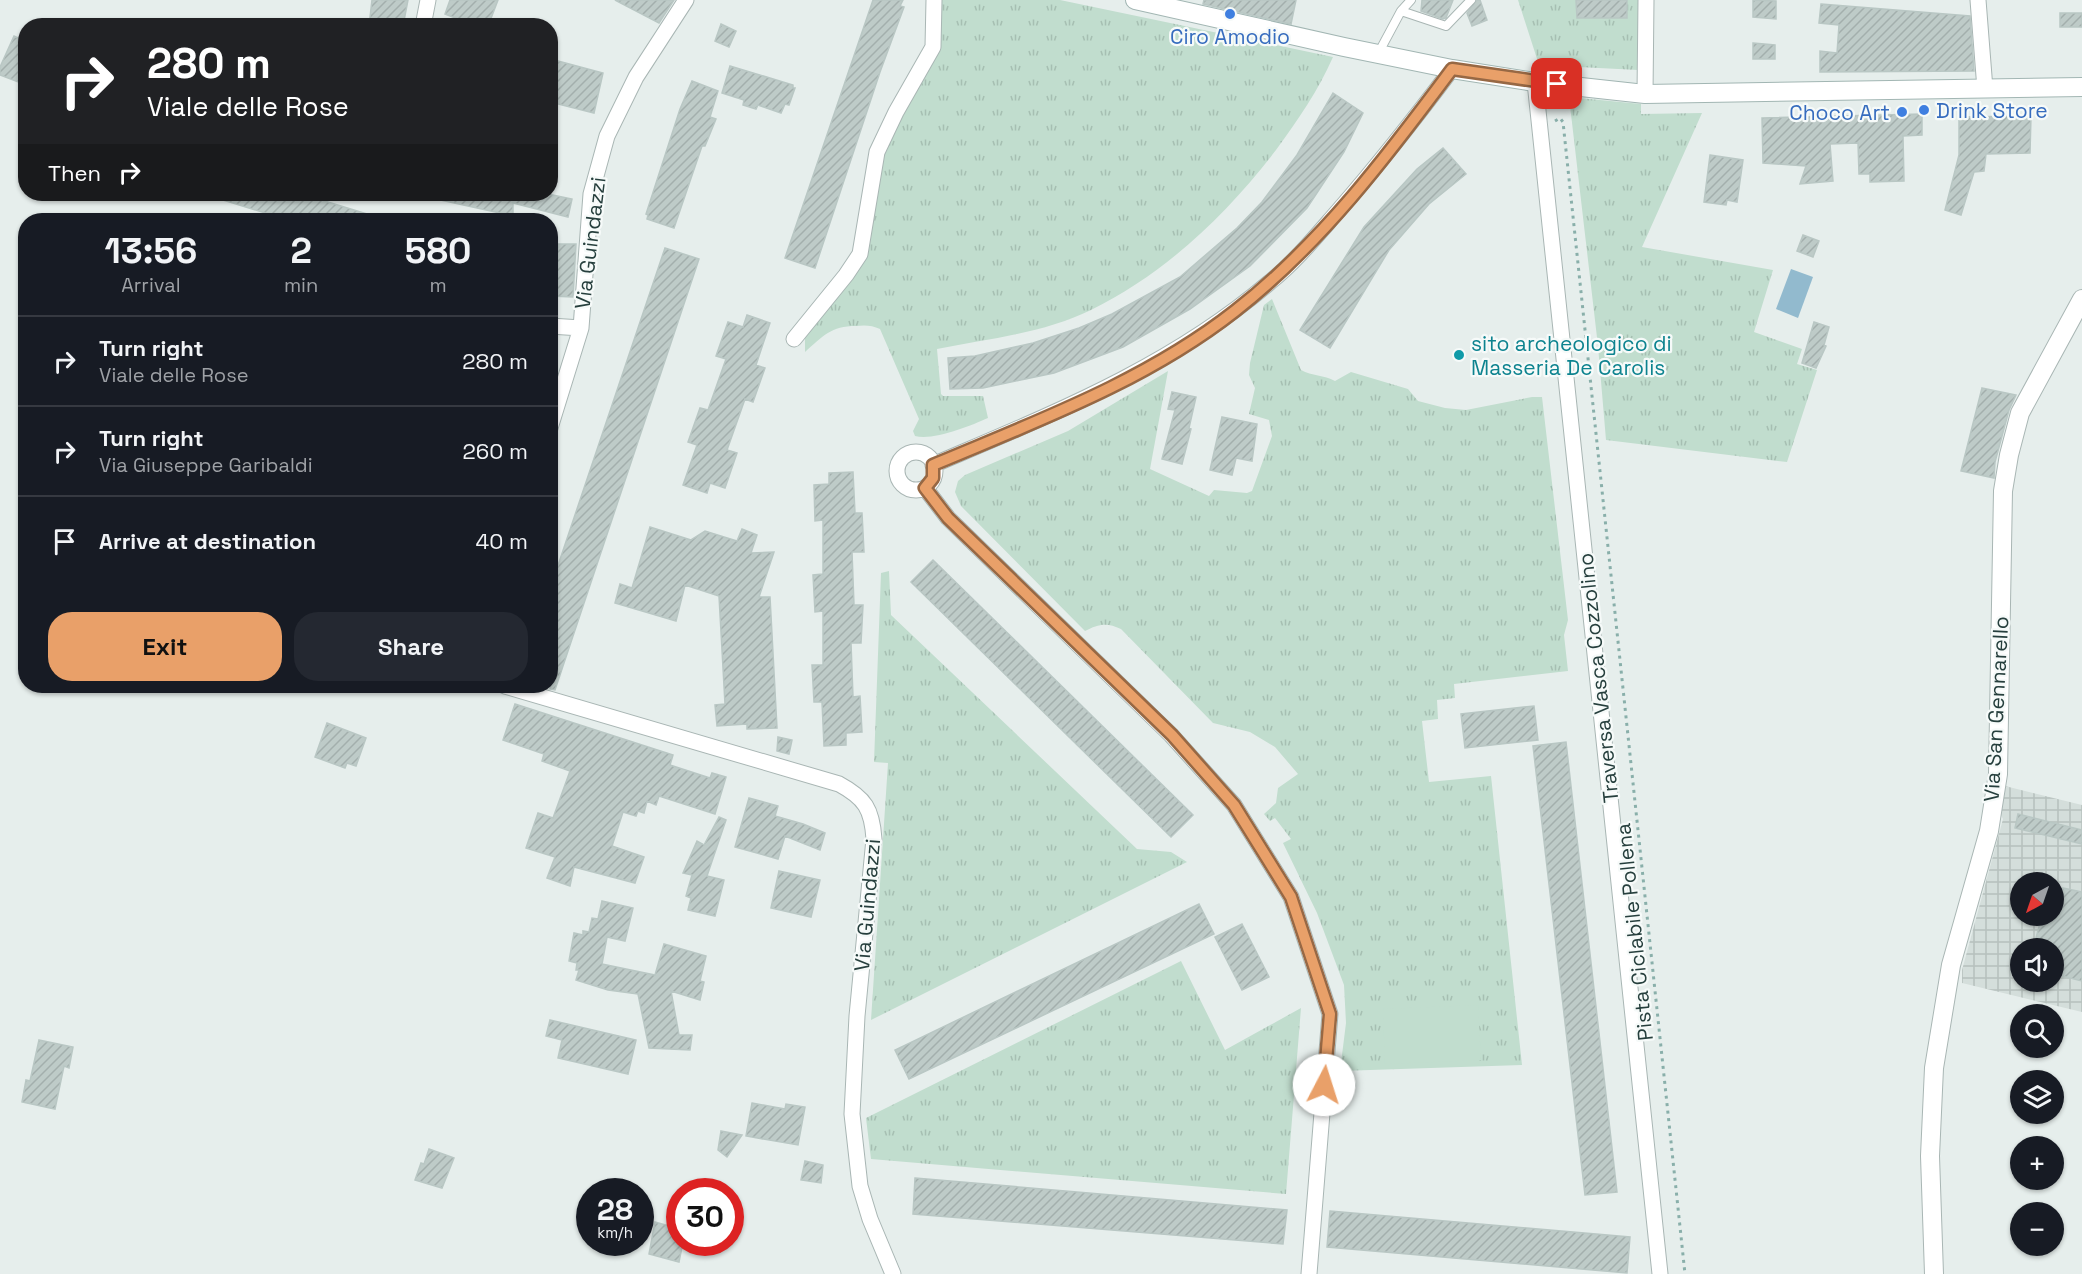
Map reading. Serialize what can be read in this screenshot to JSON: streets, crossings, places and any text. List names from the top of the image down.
{
  "streets": {
    "street": ["Via Guindazzi", "Traversa Vasca Cozzolino", "Via San Gennarello"],
    "path": ["Pista Ciclabile Pollena"]
  },
  "places": [
    "Ciro Amodio",
    "Drink Store",
    "Choco Art",
    "sito archeologico di Masseria De Carolis"
  ],
  "north": "bottom left",
  "page": {
    "turn": ["280 m", "Viale delle Rose"],
    "then": "Then",
    "eta": [
      "13:56",
      "Arrival",
      "2",
      "min",
      "580",
      "m"
    ],
    "list": [
      {
        "name": "Turn right",
        "note": "Viale delle Rose",
        "value": "280 m"
      },
      {
        "name": "Turn right",
        "note": "Via Giuseppe Garibaldi",
        "value": "260 m"
      },
      {
        "name": "Arrive at destination",
        "value": "40 m"
      }
    ],
    "buttons": ["Exit", "Share"],
    "map_buttons": ["+", "−"],
    "speed": "28 km/h",
    "limit": "30"
  }
}
